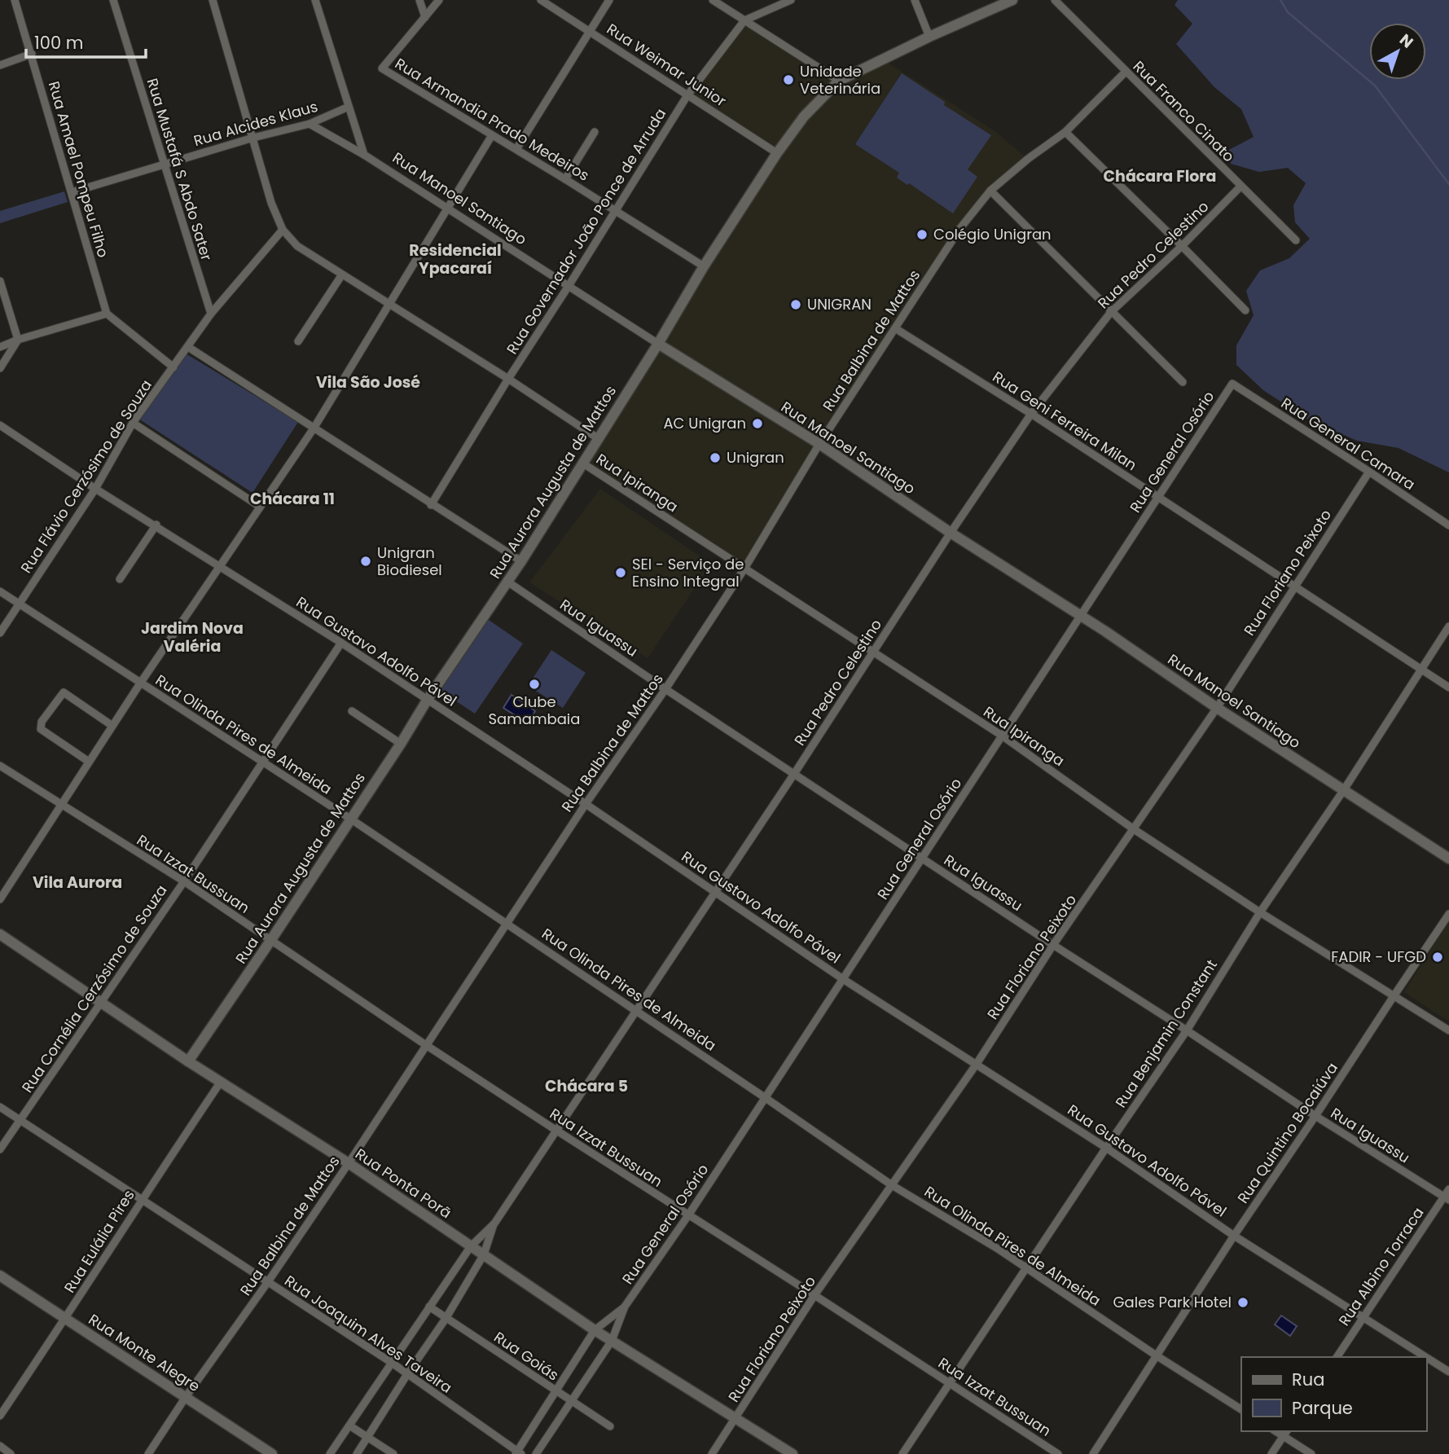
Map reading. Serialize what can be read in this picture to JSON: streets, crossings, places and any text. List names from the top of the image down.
{
  "streets": {
    "street": [
      "Rua Weimar Junior",
      "Rua Franco Cinato",
      "Rua Armandia Prado Medeiros",
      "Rua Alcides Klaus",
      "Rua Amael Pompeu Filho",
      "Rua Mustafá S Abdo Sater",
      "Rua Manoel Santiago",
      "Rua Governador João Ponce de Arruda",
      "Rua Pedro Celestino",
      "Rua Balbina de Mattos",
      "Rua Geni Ferreira Milan",
      "Rua General Camara",
      "Rua General Osório",
      "Rua Flávio Cerzósimo de Souza",
      "Rua Aurora Augusta de Mattos",
      "Rua Ipiranga",
      "Rua Floriano Peixoto",
      "Rua Iguassu",
      "Rua Gustavo Adolfo Pável",
      "Rua Olinda Pires de Almeida",
      "Rua Izzat Bussuan",
      "Rua Cornélia Cerzósimo de Souza",
      "Rua Benjamin Constant",
      "Rua Quintino Bocaiúva",
      "Rua Ponta Porã",
      "Rua Eulália Pires",
      "Rua Albino Torraca",
      "Rua Joaquim Alves Taveira",
      "Rua Monte Alegre",
      "Rua Goiás"
    ]
  },
  "crossings": [
    ["Rua Weimar Junior", "Rua Governador João Ponce de Arruda"],
    ["Rua Weimar Junior", "Rua Aurora Augusta de Mattos"],
    ["Rua Franco Cinato", "Rua Pedro Celestino"],
    ["Rua Franco Cinato", "Rua Balbina de Mattos"],
    ["Rua Armandia Prado Medeiros", "Rua Governador João Ponce de Arruda"],
    ["Rua Armandia Prado Medeiros", "Rua Aurora Augusta de Mattos"],
    ["Rua Alcides Klaus", "Rua Amael Pompeu Filho"],
    ["Rua Alcides Klaus", "Rua Mustafá S Abdo Sater"],
    ["Rua Alcides Klaus", "Rua Manoel Santiago"],
    ["Rua Alcides Klaus", "Rua Ipiranga"],
    ["Rua Mustafá S Abdo Sater", "Rua Flávio Cerzósimo de Souza"],
    ["Rua Manoel Santiago", "Rua Governador João Ponce de Arruda"],
    ["Rua Manoel Santiago", "Rua Pedro Celestino"],
    ["Rua Manoel Santiago", "Rua Balbina de Mattos"],
    ["Rua Manoel Santiago", "Rua General Osório"],
    ["Rua Manoel Santiago", "Rua Aurora Augusta de Mattos"],
    ["Rua Manoel Santiago", "Rua Floriano Peixoto"],
    ["Rua Manoel Santiago", "Rua Benjamin Constant"],
    ["Rua Governador João Ponce de Arruda", "Rua Ipiranga"],
    ["Rua Pedro Celestino", "Rua Geni Ferreira Milan"],
    ["Rua Pedro Celestino", "Rua Ipiranga"],
    ["Rua Pedro Celestino", "Rua Iguassu"],
    ["Rua Pedro Celestino", "Rua Gustavo Adolfo Pável"],
    ["Rua Pedro Celestino", "Rua Olinda Pires de Almeida"],
    ["Rua Pedro Celestino", "Rua Izzat Bussuan"],
    ["Rua Pedro Celestino", "Rua Ponta Porã"],
    ["Rua Pedro Celestino", "Rua Joaquim Alves Taveira"],
    ["Rua Pedro Celestino", "Rua Goiás"],
    ["Rua Balbina de Mattos", "Rua Geni Ferreira Milan"],
    ["Rua Balbina de Mattos", "Rua Ipiranga"],
    ["Rua Balbina de Mattos", "Rua Iguassu"],
    ["Rua Balbina de Mattos", "Rua Gustavo Adolfo Pável"],
    ["Rua Balbina de Mattos", "Rua Olinda Pires de Almeida"],
    ["Rua Balbina de Mattos", "Rua Izzat Bussuan"],
    ["Rua Balbina de Mattos", "Rua Ponta Porã"],
    ["Rua Balbina de Mattos", "Rua Joaquim Alves Taveira"],
    ["Rua Balbina de Mattos", "Rua Monte Alegre"],
    ["Rua Geni Ferreira Milan", "Rua General Osório"],
    ["Rua Geni Ferreira Milan", "Rua Floriano Peixoto"],
    ["Rua Geni Ferreira Milan", "Rua Benjamin Constant"],
    ["Rua General Camara", "Rua General Osório"],
    ["Rua General Camara", "Rua Floriano Peixoto"],
    ["Rua General Osório", "Rua Ipiranga"],
    ["Rua General Osório", "Rua Iguassu"],
    ["Rua General Osório", "Rua Gustavo Adolfo Pável"],
    ["Rua General Osório", "Rua Olinda Pires de Almeida"],
    ["Rua General Osório", "Rua Izzat Bussuan"],
    ["Rua General Osório", "Rua Ponta Porã"],
    ["Rua General Osório", "Rua Joaquim Alves Taveira"],
    ["Rua General Osório", "Rua Goiás"],
    ["Rua Flávio Cerzósimo de Souza", "Rua Ipiranga"],
    ["Rua Flávio Cerzósimo de Souza", "Rua Gustavo Adolfo Pável"],
    ["Rua Flávio Cerzósimo de Souza", "Rua Olinda Pires de Almeida"],
    ["Rua Aurora Augusta de Mattos", "Rua Ipiranga"],
    ["Rua Aurora Augusta de Mattos", "Rua Iguassu"],
    ["Rua Aurora Augusta de Mattos", "Rua Gustavo Adolfo Pável"],
    ["Rua Aurora Augusta de Mattos", "Rua Olinda Pires de Almeida"],
    ["Rua Aurora Augusta de Mattos", "Rua Izzat Bussuan"],
    ["Rua Aurora Augusta de Mattos", "Rua Ponta Porã"],
    ["Rua Ipiranga", "Rua Floriano Peixoto"],
    ["Rua Ipiranga", "Rua Benjamin Constant"],
    ["Rua Ipiranga", "Rua Quintino Bocaiúva"],
    ["Rua Floriano Peixoto", "Rua Iguassu"],
    ["Rua Floriano Peixoto", "Rua Gustavo Adolfo Pável"],
    ["Rua Floriano Peixoto", "Rua Olinda Pires de Almeida"],
    ["Rua Floriano Peixoto", "Rua Izzat Bussuan"],
    ["Rua Floriano Peixoto", "Rua Ponta Porã"],
    ["Rua Iguassu", "Rua Benjamin Constant"],
    ["Rua Iguassu", "Rua Quintino Bocaiúva"],
    ["Rua Iguassu", "Rua Albino Torraca"],
    ["Rua Gustavo Adolfo Pável", "Rua Cornélia Cerzósimo de Souza"],
    ["Rua Gustavo Adolfo Pável", "Rua Benjamin Constant"],
    ["Rua Gustavo Adolfo Pável", "Rua Quintino Bocaiúva"],
    ["Rua Gustavo Adolfo Pável", "Rua Albino Torraca"],
    ["Rua Olinda Pires de Almeida", "Rua Cornélia Cerzósimo de Souza"],
    ["Rua Olinda Pires de Almeida", "Rua Benjamin Constant"],
    ["Rua Olinda Pires de Almeida", "Rua Quintino Bocaiúva"],
    ["Rua Izzat Bussuan", "Rua Cornélia Cerzósimo de Souza"],
    ["Rua Izzat Bussuan", "Rua Benjamin Constant"],
    ["Rua Cornélia Cerzósimo de Souza", "Rua Ponta Porã"],
    ["Rua Cornélia Cerzósimo de Souza", "Rua Joaquim Alves Taveira"],
    ["Rua Ponta Porã", "Rua Eulália Pires"],
    ["Rua Eulália Pires", "Rua Joaquim Alves Taveira"],
    ["Rua Eulália Pires", "Rua Monte Alegre"]
  ],
  "districts": [
    "Chácara Flora",
    "Residencial Ypacaraí",
    "Vila São José",
    "Chácara 11",
    "Jardim Nova Valéria",
    "Vila Aurora",
    "Chácara 5"
  ],
  "places": [
    "Unidade Veterinária",
    "Colégio Unigran",
    "UNIGRAN",
    "AC Unigran",
    "Unigran",
    "Unigran Biodiesel",
    "SEI - Serviço de Ensino Integral",
    "Clube Samambaia",
    "FADIR - UFGD",
    "Gales Park Hotel"
  ],
  "legend": ["Rua", "Parque"],
  "scale_bar": "100 m",
  "north": "top right"
}
